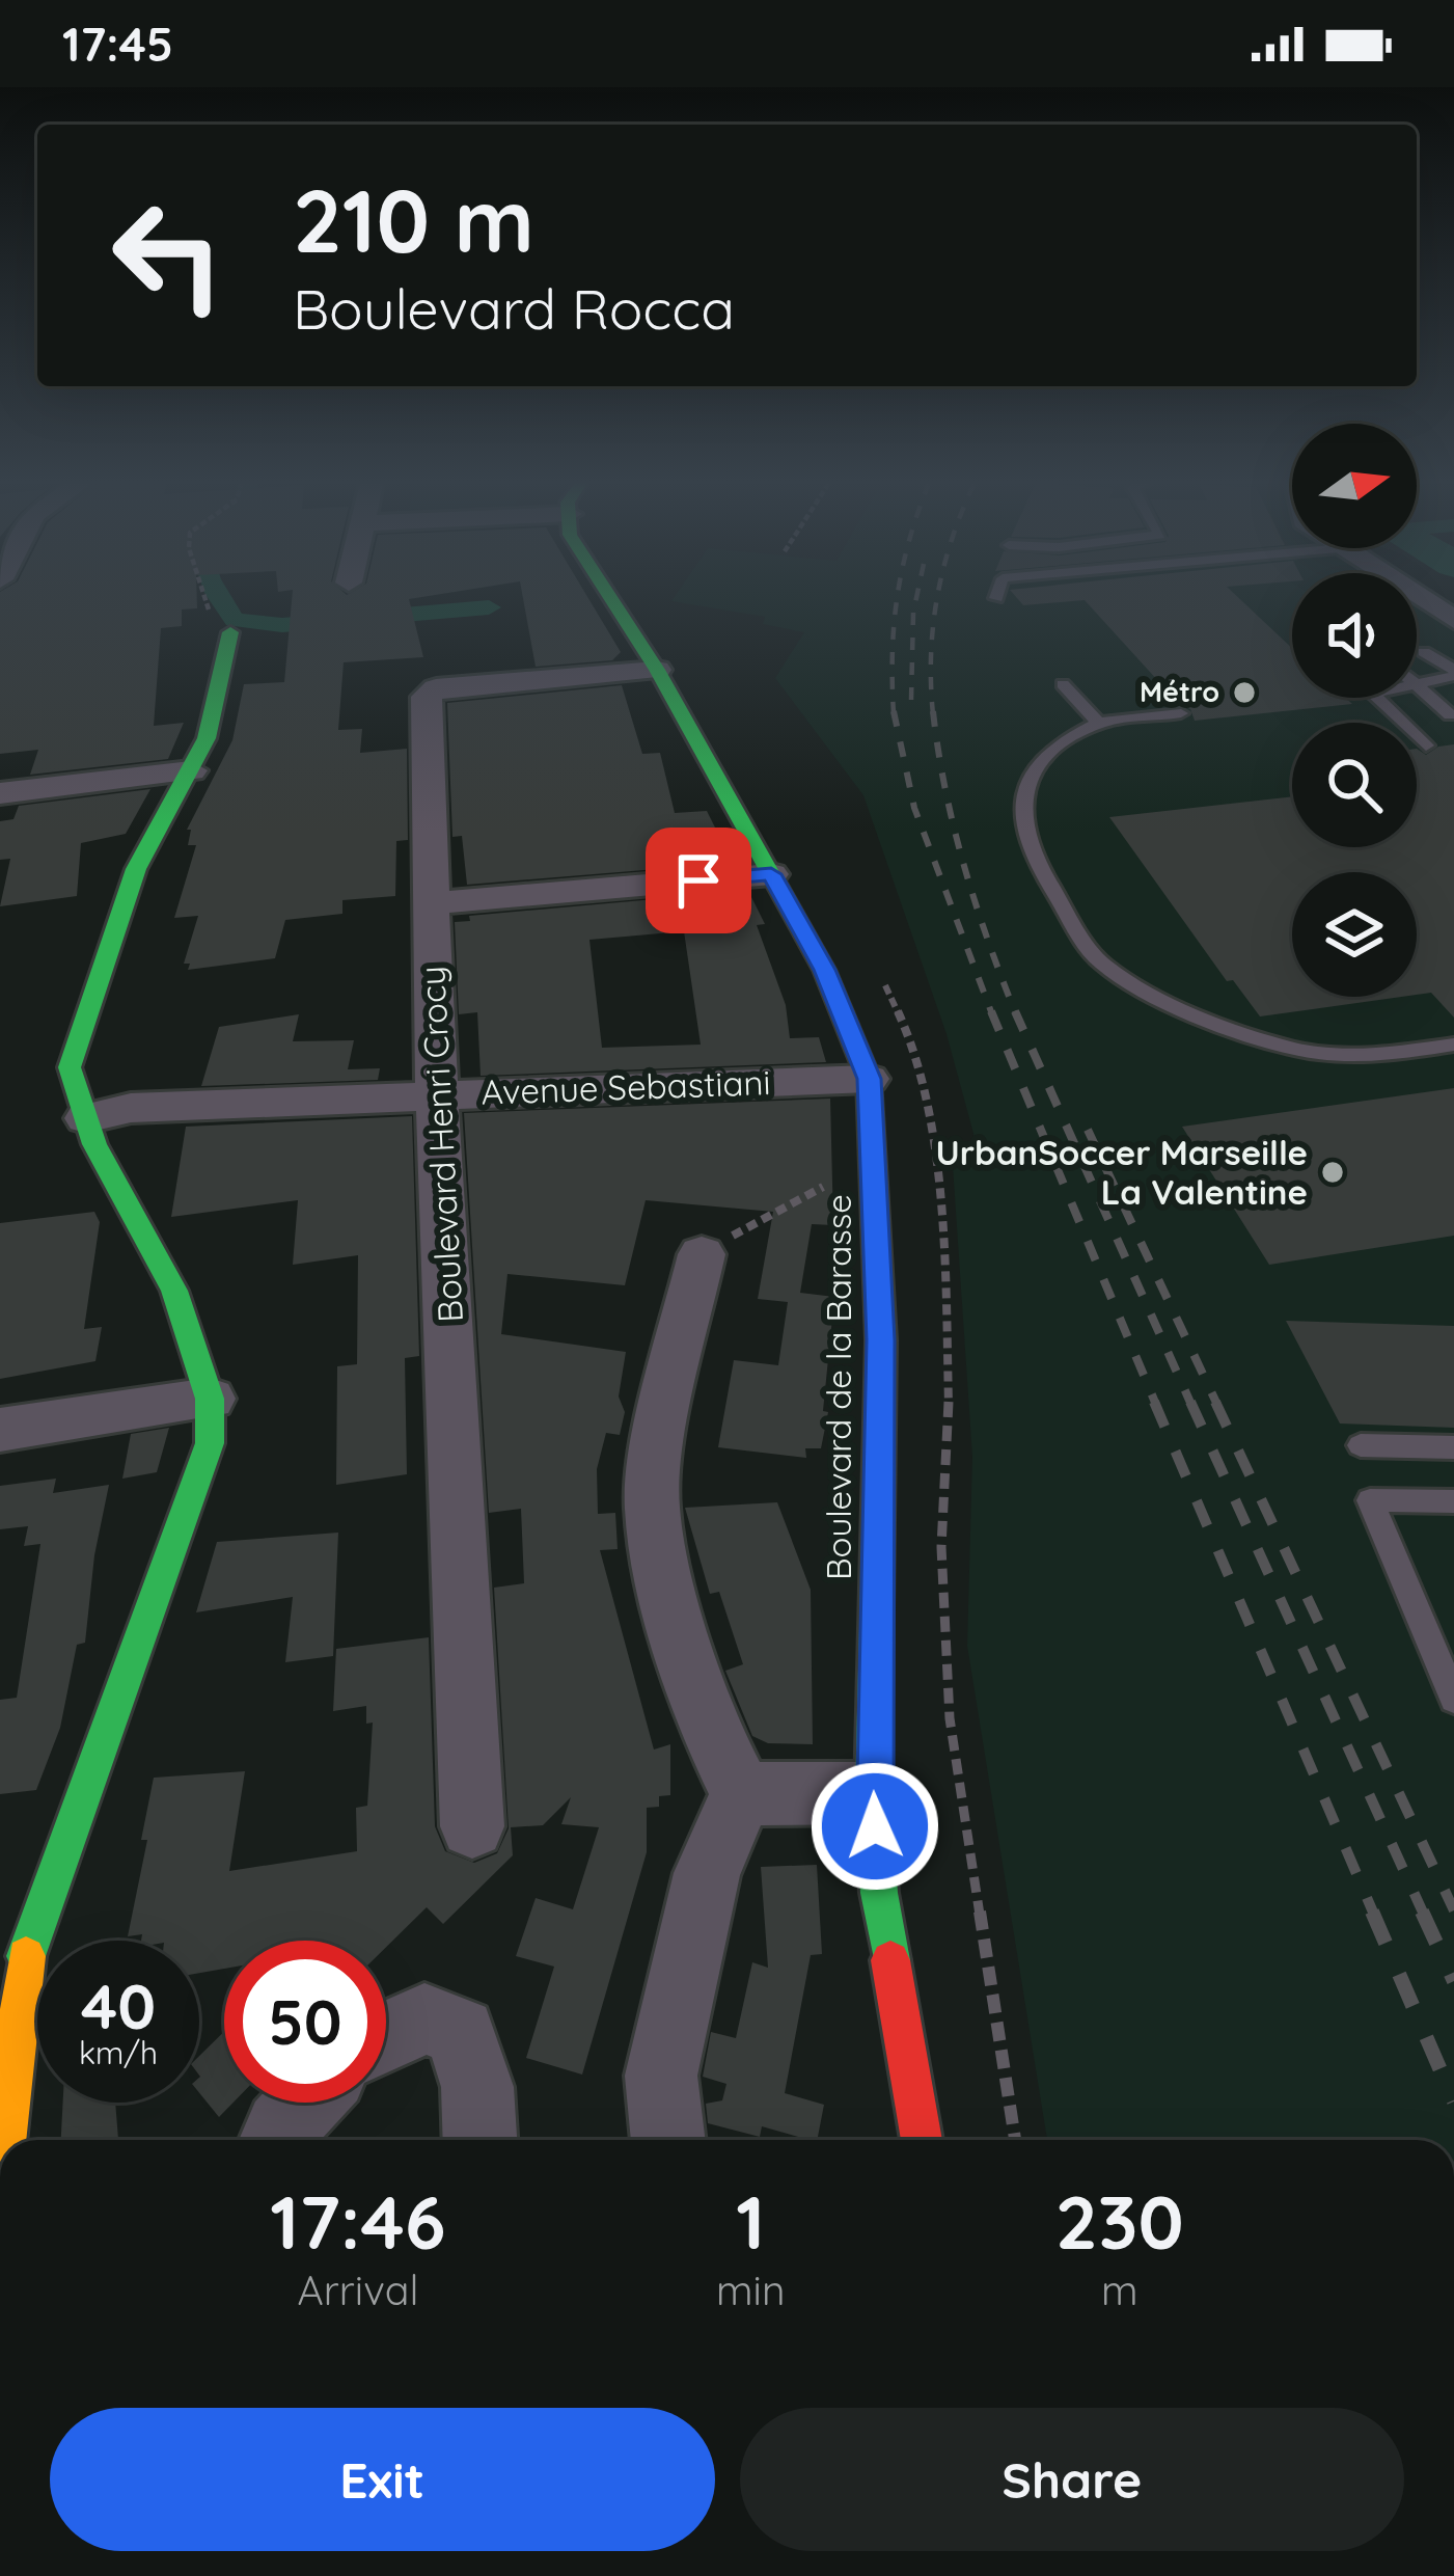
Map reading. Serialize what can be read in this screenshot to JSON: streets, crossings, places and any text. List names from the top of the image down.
{
  "streets": {
    "main road": ["Boulevard de la Barasse"],
    "street": ["Avenue Sebastiani", "Boulevard Henri Crocy"]
  },
  "crossings": [
    ["Avenue Sebastiani", "Boulevard Henri Crocy"],
    ["Avenue Sebastiani", "Boulevard de la Barasse"],
    ["Boulevard Henri Crocy", "Boulevard de la Barasse"]
  ],
  "places": ["Métro", "UrbanSoccer Marseille La Valentine"],
  "north": "right",
  "page": {
    "status": "17:45",
    "turn": ["210 m", "Boulevard Rocca"],
    "speed": "40 km/h",
    "limit": "50",
    "eta": [
      "17:46",
      "Arrival",
      "1",
      "min",
      "230",
      "m"
    ],
    "buttons": ["Exit", "Share"]
  }
}
